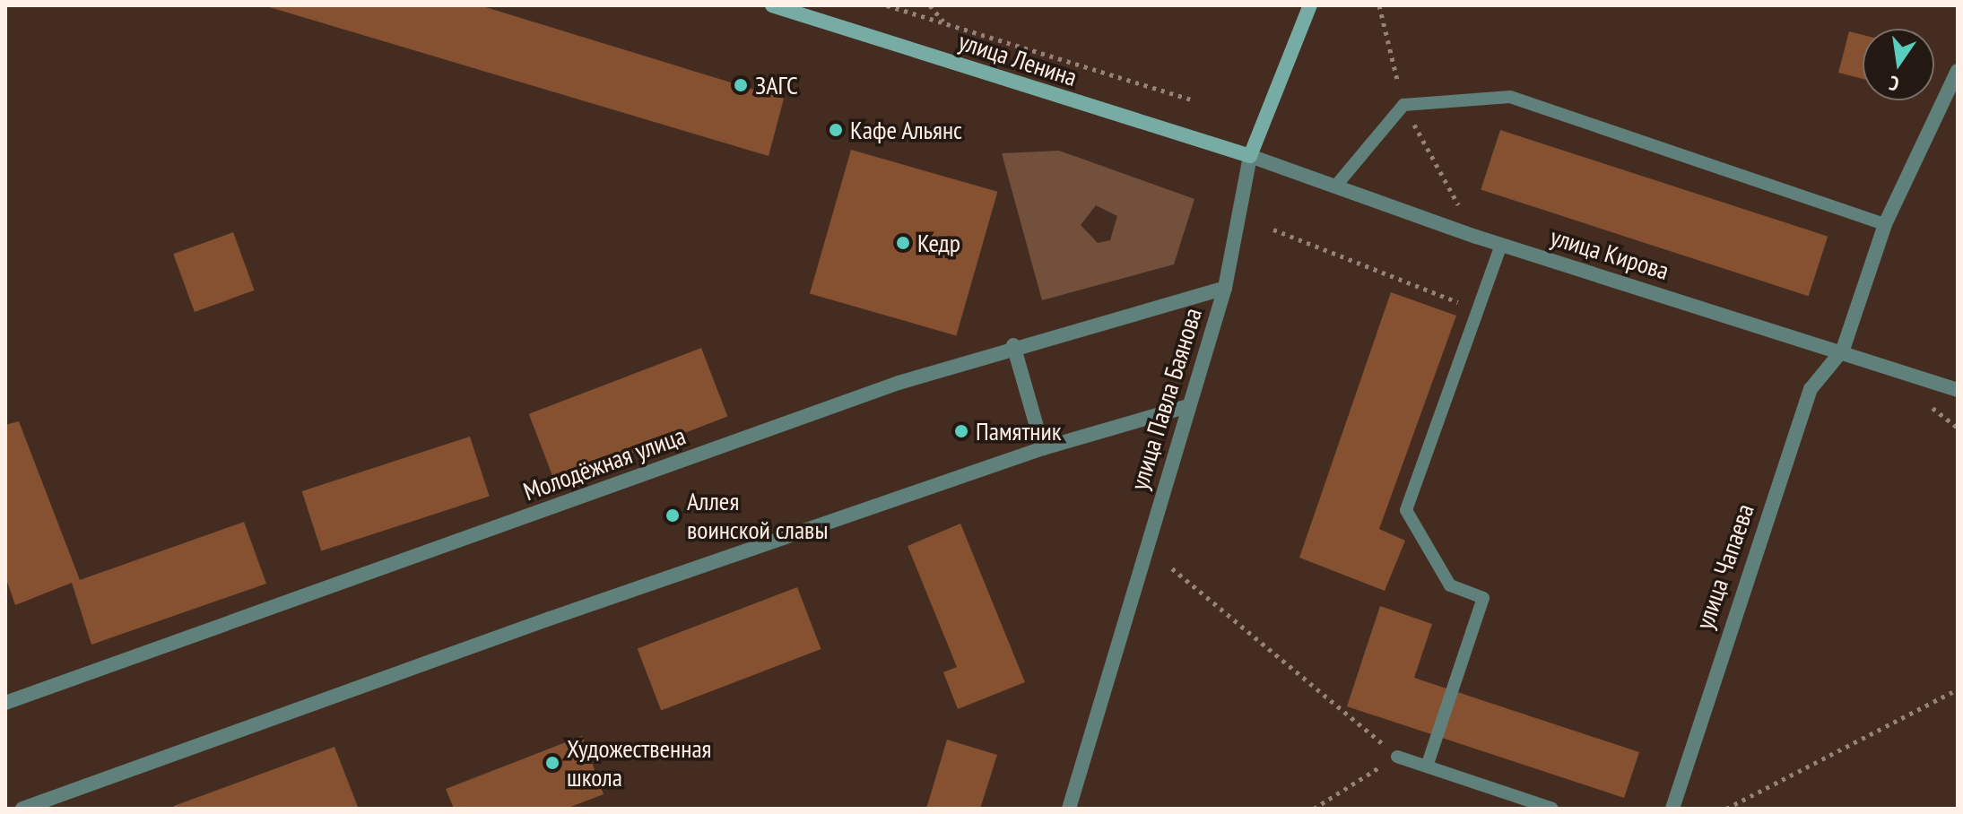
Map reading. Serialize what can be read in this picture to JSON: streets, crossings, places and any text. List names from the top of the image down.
{
  "streets": {
    "main road": ["улица Ленина", "улица Павла Баянова"],
    "street": ["улица Кирова", "Молодёжная улица", "улица Чапаева"]
  },
  "crossings": [
    ["улица Ленина", "улица Кирова"],
    ["улица Ленина", "улица Павла Баянова"],
    ["улица Кирова", "улица Павла Баянова"],
    ["улица Кирова", "улица Чапаева"],
    ["улица Павла Баянова", "Молодёжная улица"]
  ],
  "places": [
    "ЗАГС",
    "Кафе Альянс",
    "Кедр",
    "Памятник",
    "Аллея воинской славы",
    "Художественная школа"
  ],
  "north": "bottom"
}
